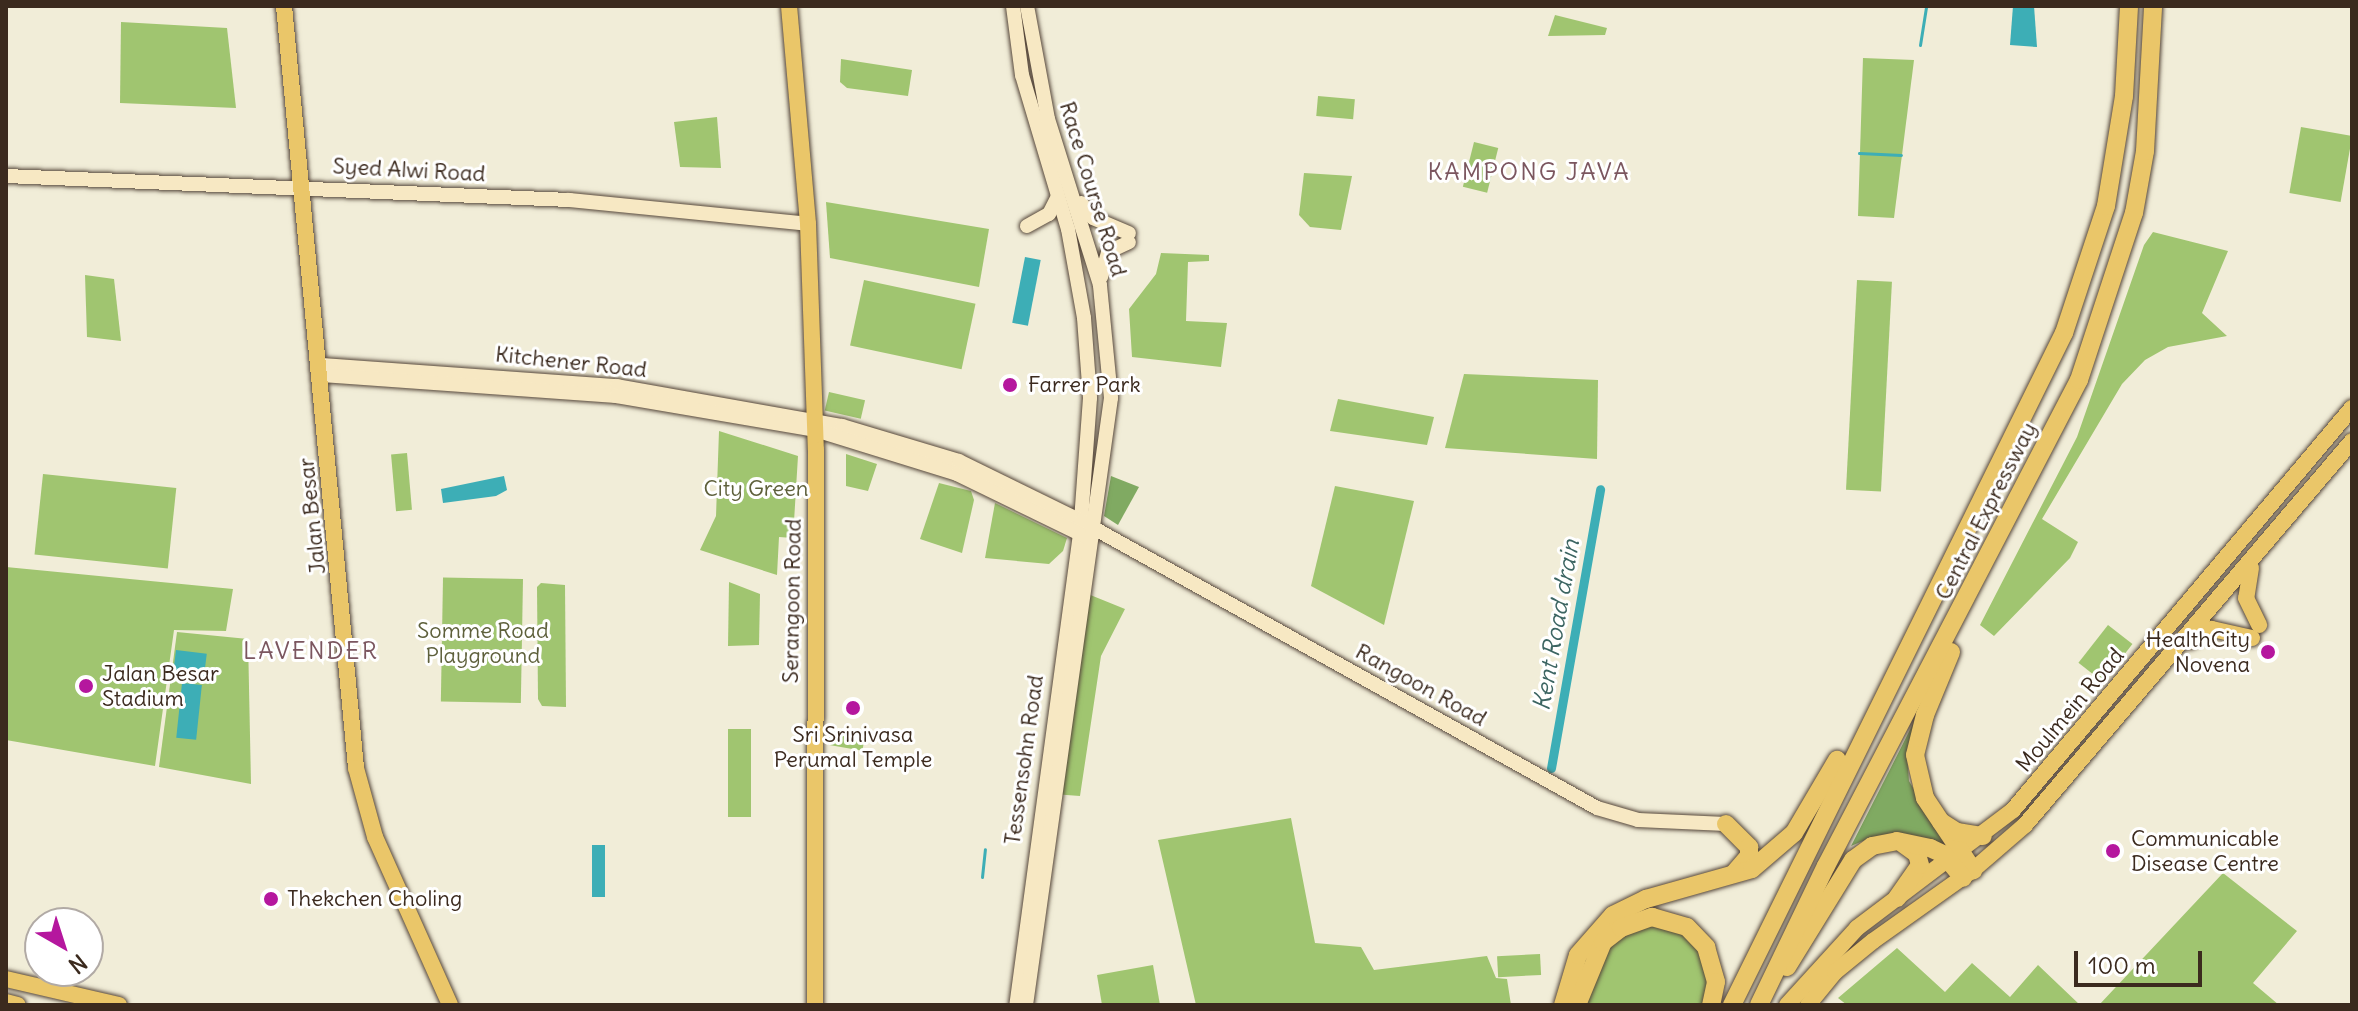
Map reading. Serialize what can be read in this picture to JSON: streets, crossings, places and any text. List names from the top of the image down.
{
  "streets": {
    "highway": ["Central Expressway"],
    "main road": ["Jalan Besar", "Serangoon Road", "Moulmein Road"],
    "street": [
      "Syed Alwi Road",
      "Race Course Road",
      "Kitchener Road",
      "Rangoon Road",
      "Tessensohn Road"
    ]
  },
  "crossings": [
    ["Syed Alwi Road", "Jalan Besar"],
    ["Syed Alwi Road", "Serangoon Road"],
    ["Race Course Road", "Rangoon Road"],
    ["Race Course Road", "Tessensohn Road"],
    ["Kitchener Road", "Jalan Besar"],
    ["Kitchener Road", "Serangoon Road"],
    ["Kitchener Road", "Rangoon Road"],
    ["Serangoon Road", "Rangoon Road"],
    ["Rangoon Road", "Tessensohn Road"]
  ],
  "districts": ["KAMPONG JAVA", "LAVENDER"],
  "water": ["Kent Road drain"],
  "parks": ["City Green", "Somme Road Playground"],
  "places": [
    "Farrer Park",
    "HealthCity Novena",
    "Jalan Besar Stadium",
    "Sri Srinivasa Perumal Temple",
    "Communicable Disease Centre",
    "Thekchen Choling"
  ],
  "scale_bar": "100 m",
  "north": "bottom right"
}
